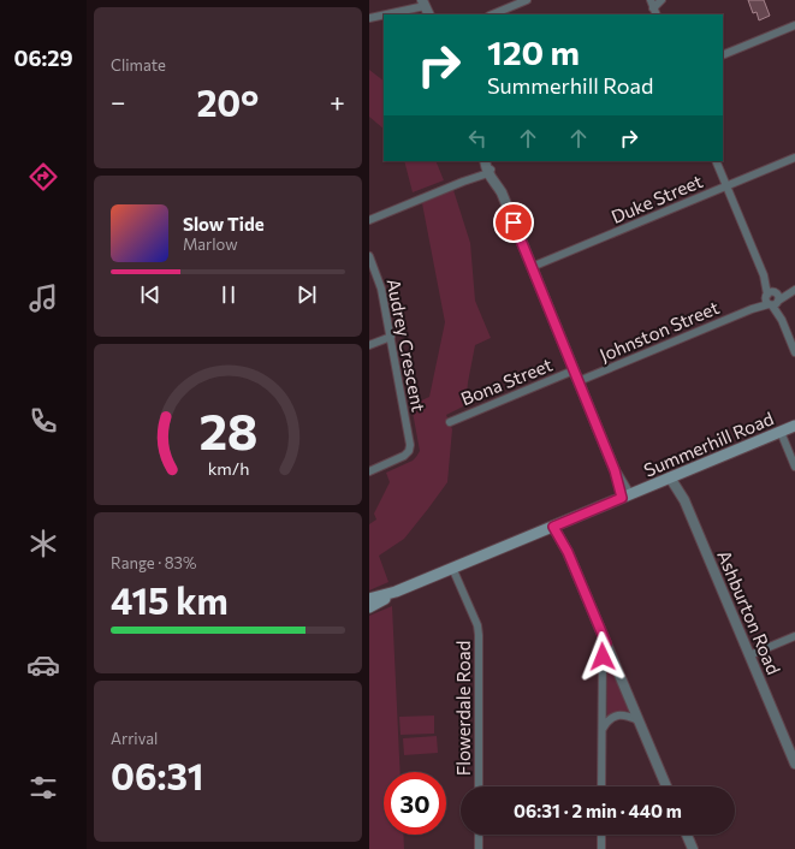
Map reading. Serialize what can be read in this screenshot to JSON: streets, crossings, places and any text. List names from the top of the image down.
{
  "streets": {
    "main road": ["Summerhill Road"],
    "street": [
      "Duke Street",
      "Johnston Street",
      "Audrey Crescent",
      "Bona Street",
      "Ashburton Road",
      "Flowerdale Road"
    ]
  },
  "crossings": [
    ["Summerhill Road", "Ashburton Road"],
    ["Summerhill Road", "Flowerdale Road"]
  ],
  "page": {
    "tabs": "06:29",
    "tile": [
      "Climate",
      ["Range · 83%", "415 km"],
      ["Arrival", "06:31"]
    ],
    "turn": ["120 m", "Summerhill Road"],
    "heat": ["−", "20°", "+"],
    "song": ["Slow Tide", "Marlow"],
    "limit": "30",
    "trip": "06:31 · 2 min · 440 m",
    "gauge": ["28", "km/h"]
  }
}
